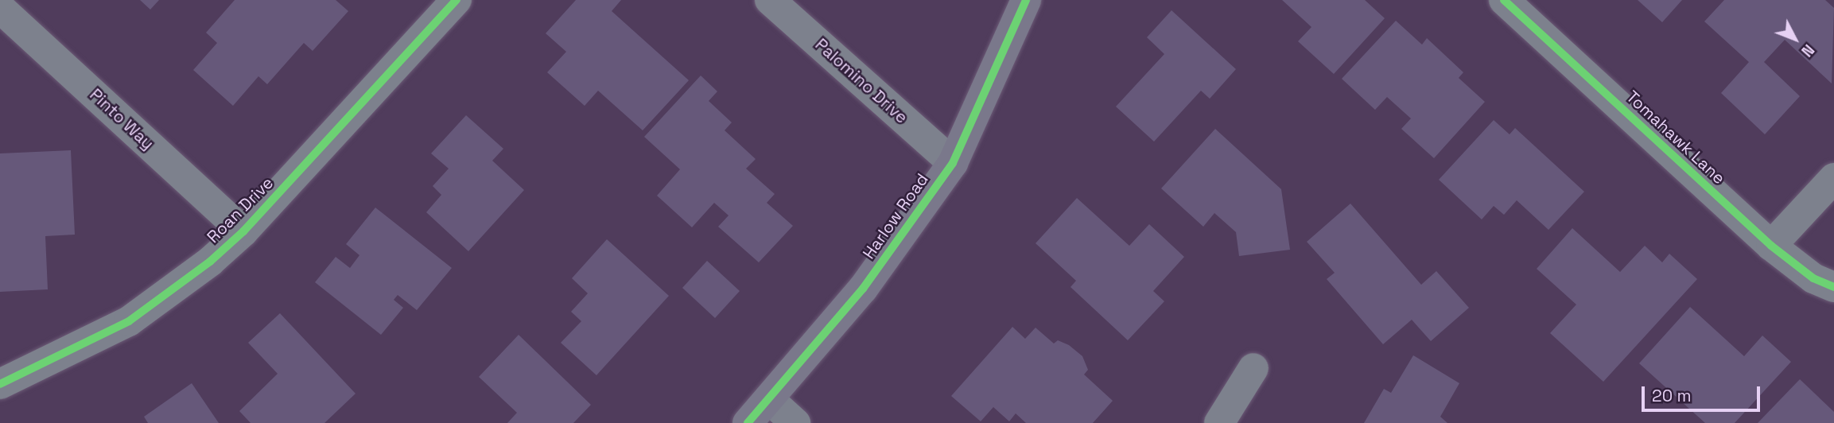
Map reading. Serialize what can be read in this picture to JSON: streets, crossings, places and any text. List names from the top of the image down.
{
  "streets": {
    "main road": ["Harlow Road"],
    "street": [
      "Palomino Drive",
      "Pinto Way",
      "Tomahawk Lane",
      "Roan Drive"
    ]
  },
  "crossings": [
    ["Palomino Drive", "Harlow Road"],
    ["Pinto Way", "Roan Drive"]
  ],
  "scale_bar": "20 m",
  "north": "bottom right"
}
